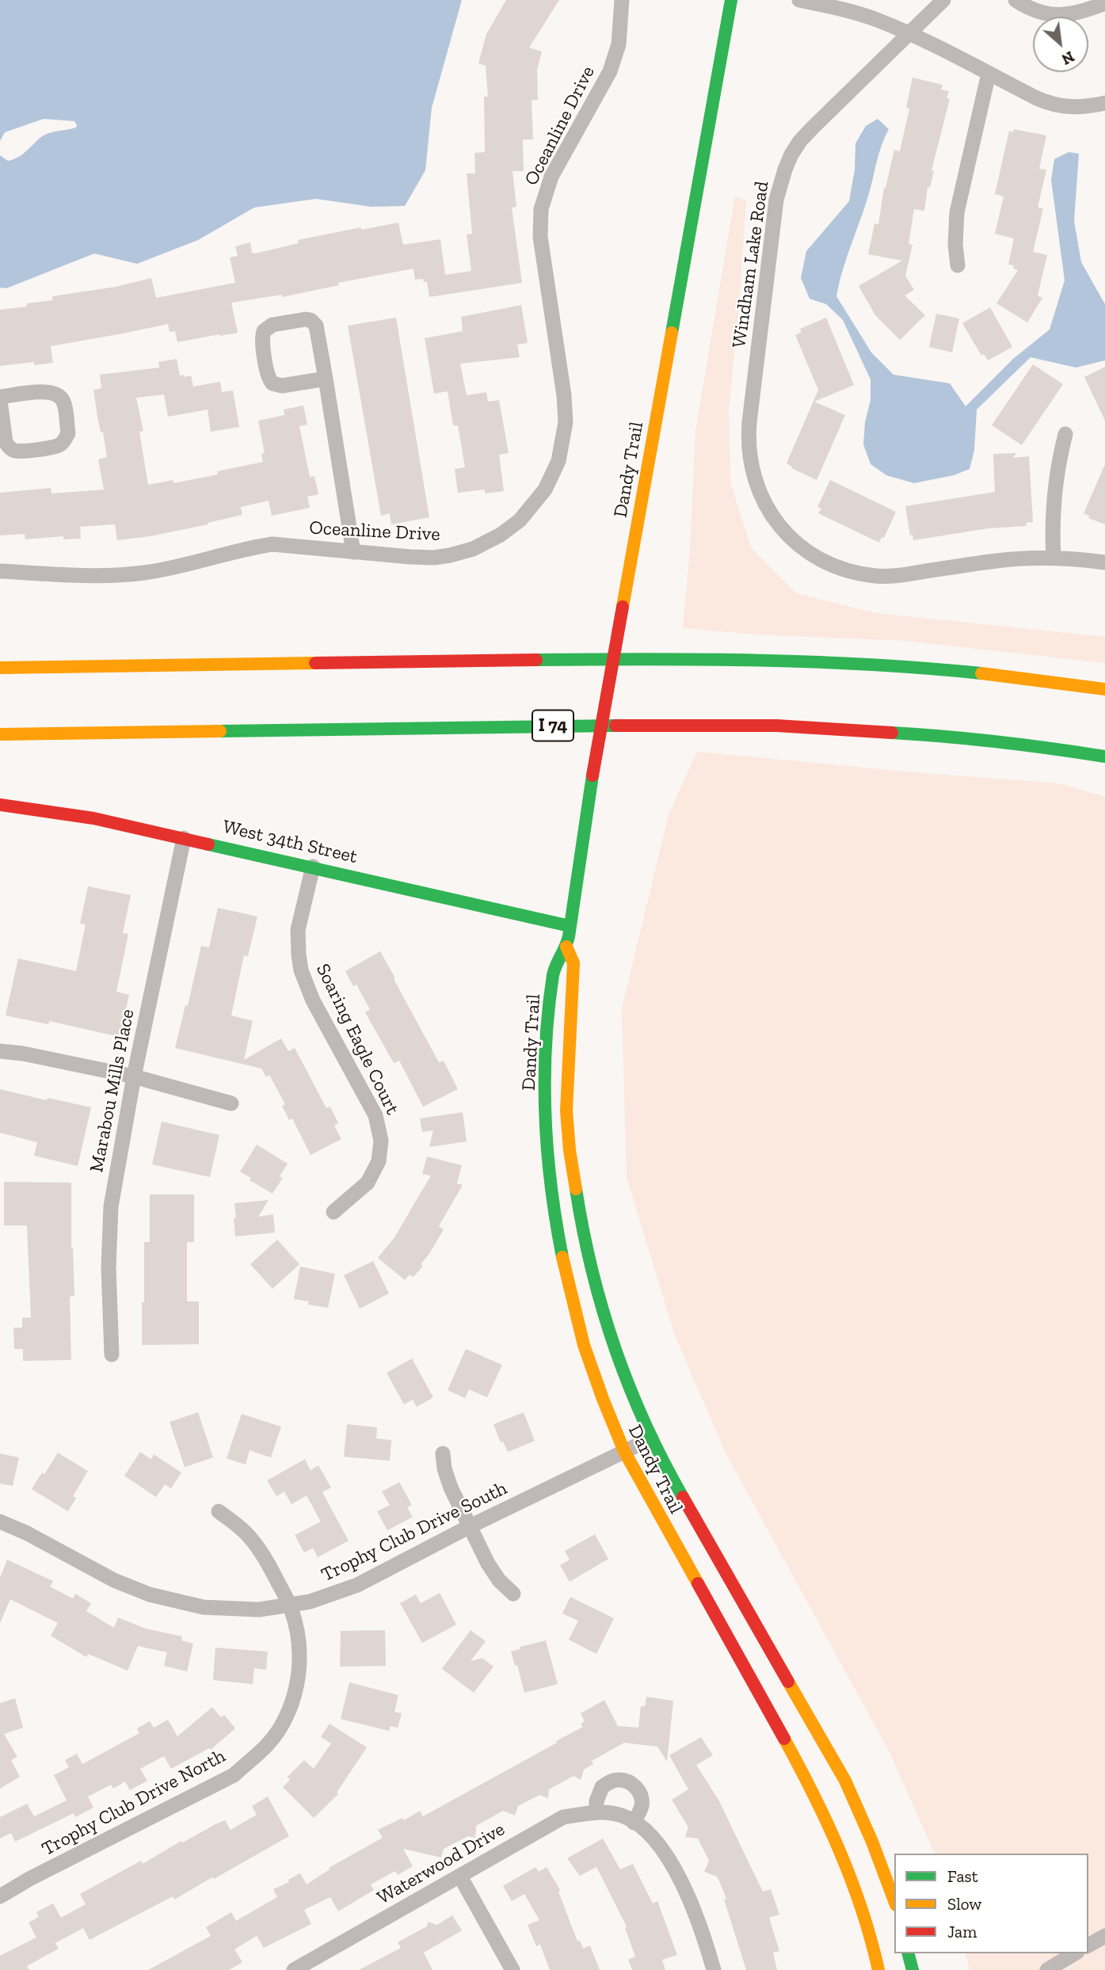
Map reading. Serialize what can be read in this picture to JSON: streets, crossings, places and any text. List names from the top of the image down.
{
  "streets": {
    "main road": ["Dandy Trail", "I 74", "West 34th Street"],
    "street": [
      "Oceanline Drive",
      "Windham Lake Road",
      "Soaring Eagle Court",
      "Marabou Mills Place",
      "Trophy Club Drive South",
      "Trophy Club Drive North",
      "Waterwood Drive"
    ]
  },
  "crossings": [
    ["Dandy Trail", "West 34th Street"],
    ["Dandy Trail", "Trophy Club Drive South"],
    ["West 34th Street", "Soaring Eagle Court"],
    ["West 34th Street", "Marabou Mills Place"],
    ["Trophy Club Drive South", "Trophy Club Drive North"]
  ],
  "legend": ["Fast", "Slow", "Jam"],
  "north": "bottom right"
}
